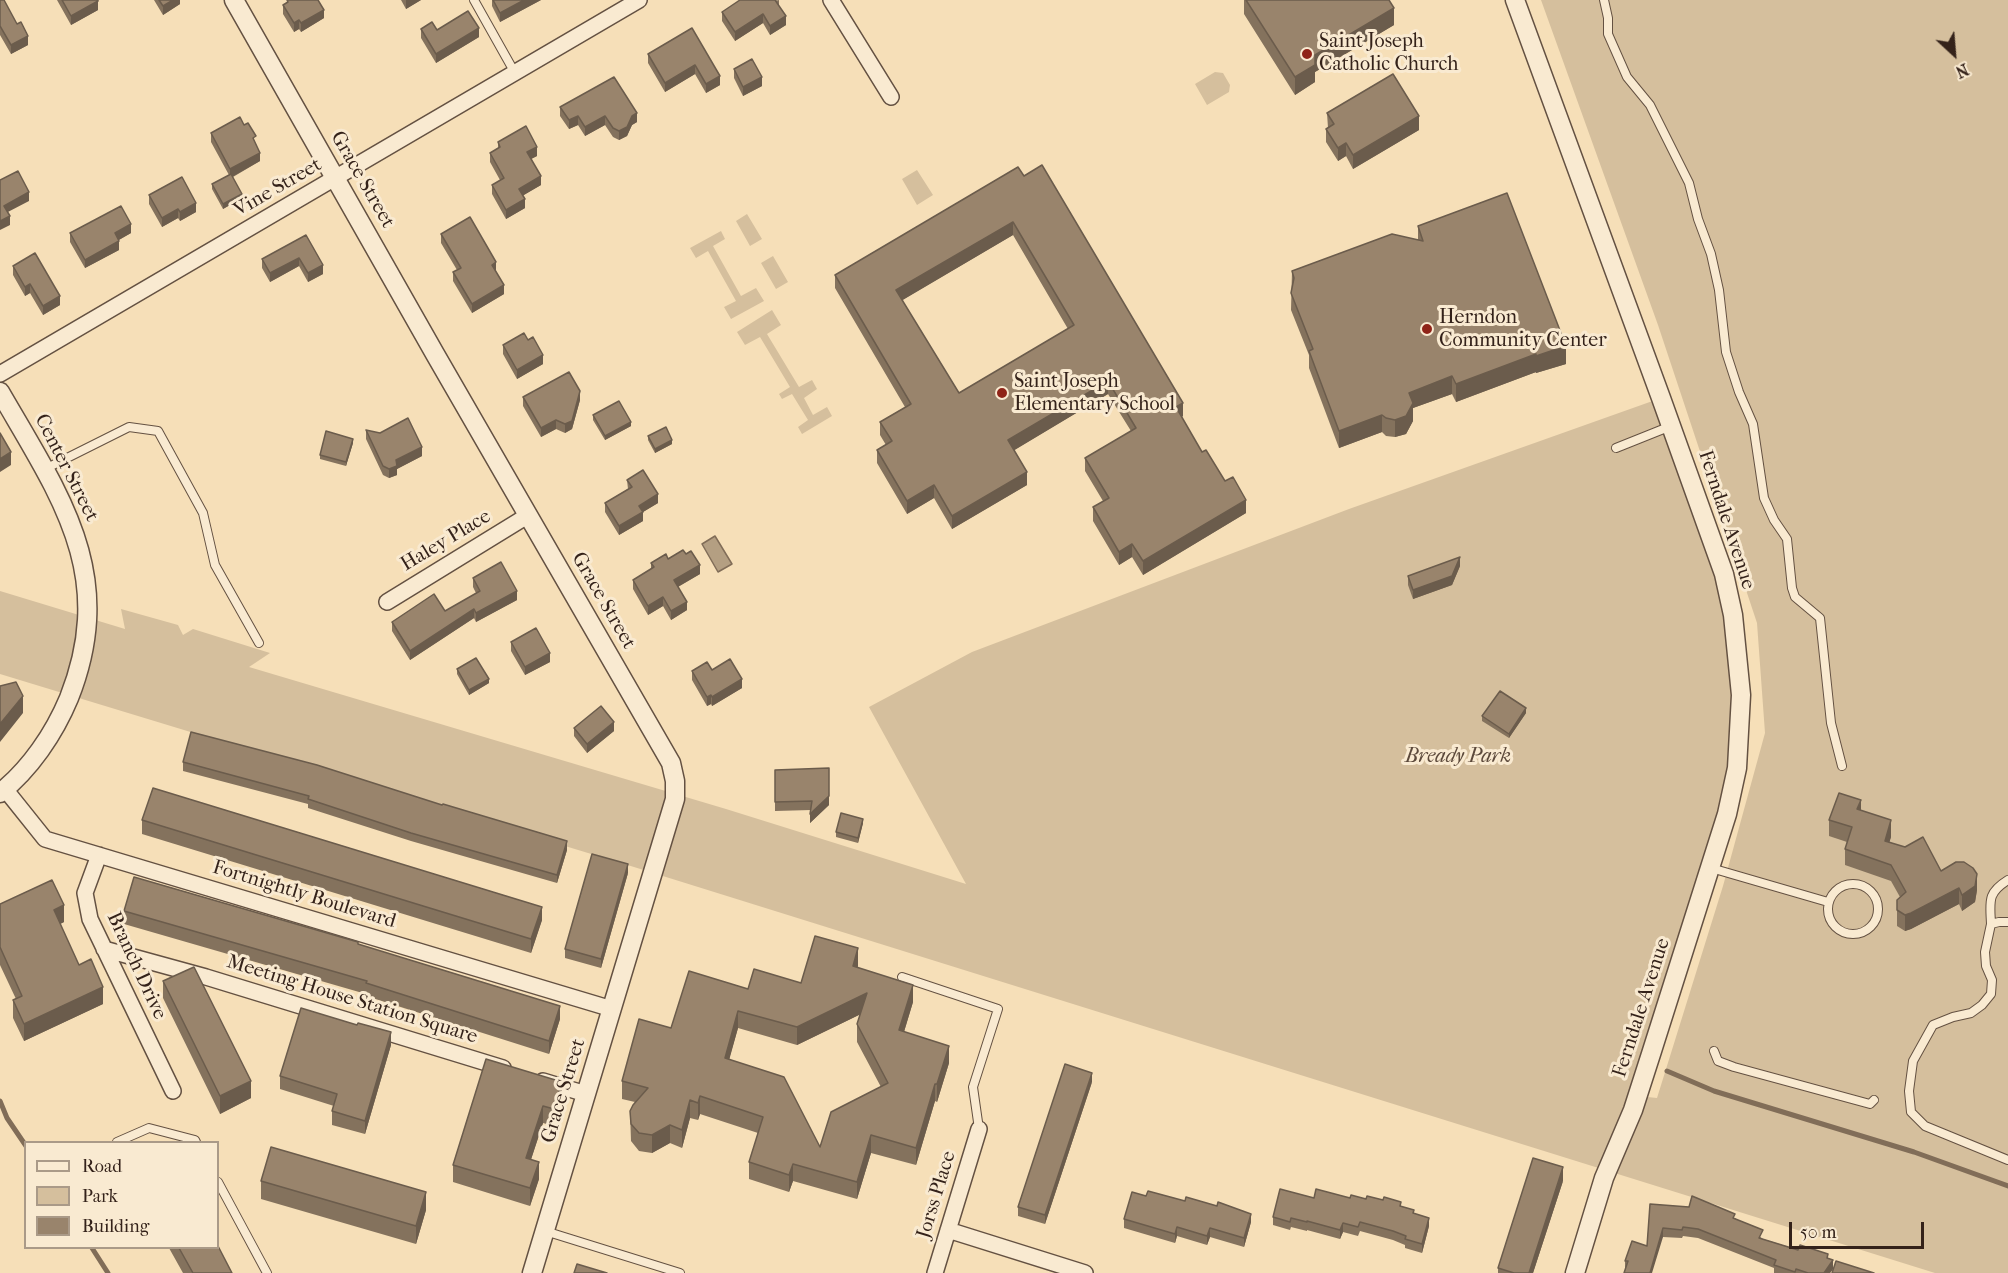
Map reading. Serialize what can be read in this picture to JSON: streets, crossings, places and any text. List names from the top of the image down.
{
  "streets": {
    "street": [
      "Grace Street",
      "Vine Street",
      "Center Street",
      "Ferndale Avenue",
      "Haley Place",
      "Fortnightly Boulevard",
      "Branch Drive",
      "Meeting House Station Square",
      "Jorss Place"
    ]
  },
  "crossings": [
    ["Grace Street", "Vine Street"],
    ["Grace Street", "Haley Place"],
    ["Grace Street", "Fortnightly Boulevard"],
    ["Grace Street", "Meeting House Station Square"],
    ["Center Street", "Fortnightly Boulevard"],
    ["Fortnightly Boulevard", "Branch Drive"],
    ["Branch Drive", "Meeting House Station Square"]
  ],
  "parks": ["Bready Park"],
  "places": ["Saint Joseph Catholic Church", "Herndon Community Center", "Saint Joseph Elementary School"],
  "legend": ["Road", "Park", "Building"],
  "scale_bar": "50 m",
  "north": "bottom right"
}
